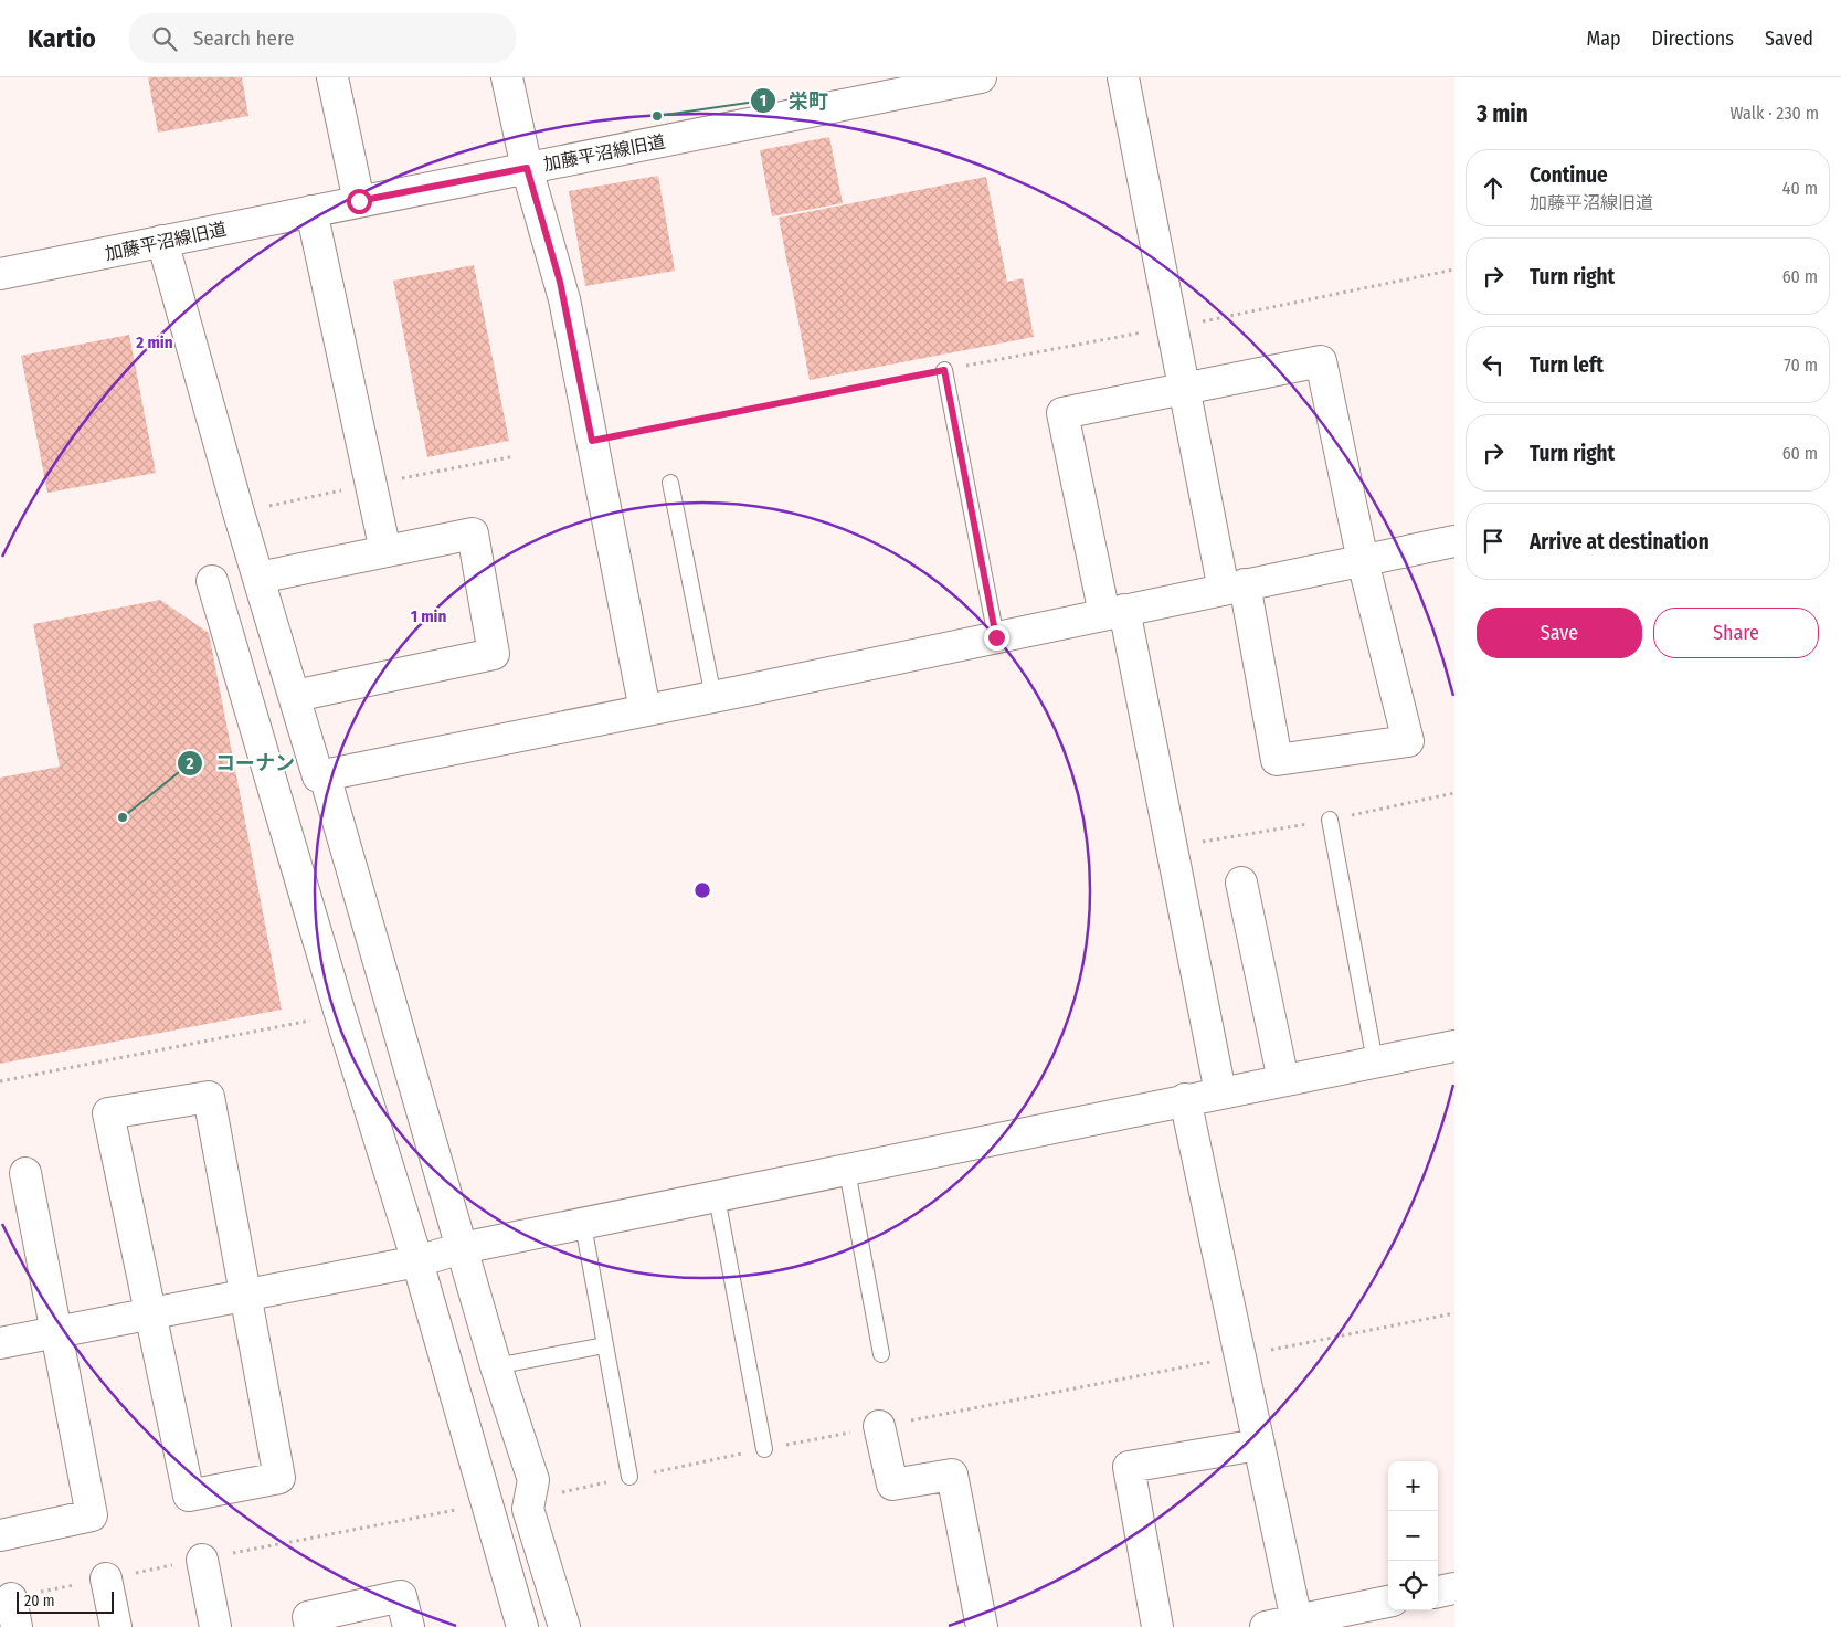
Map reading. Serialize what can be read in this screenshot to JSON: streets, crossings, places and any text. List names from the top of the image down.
{
  "streets": {
    "street": ["加藤平沼線旧道"]
  },
  "places": ["栄町", "コーナン"],
  "scale_bar": "20 m",
  "page": {
    "header": "Kartio",
    "search": "Search here",
    "nav": ["Map", "Directions", "Saved"],
    "heading": ["3 min", "Walk · 230 m"],
    "list": [
      ["Continue", "加藤平沼線旧道", "40 m"],
      ["Turn right", "60 m"],
      ["Turn left", "70 m"],
      ["Turn right", "60 m"],
      "Arrive at destination"
    ],
    "buttons": ["Save", "Share"],
    "map_buttons": ["+", "−"],
    "scale": "20 m"
  },
  "rings": ["2 min", "1 min"]
}
